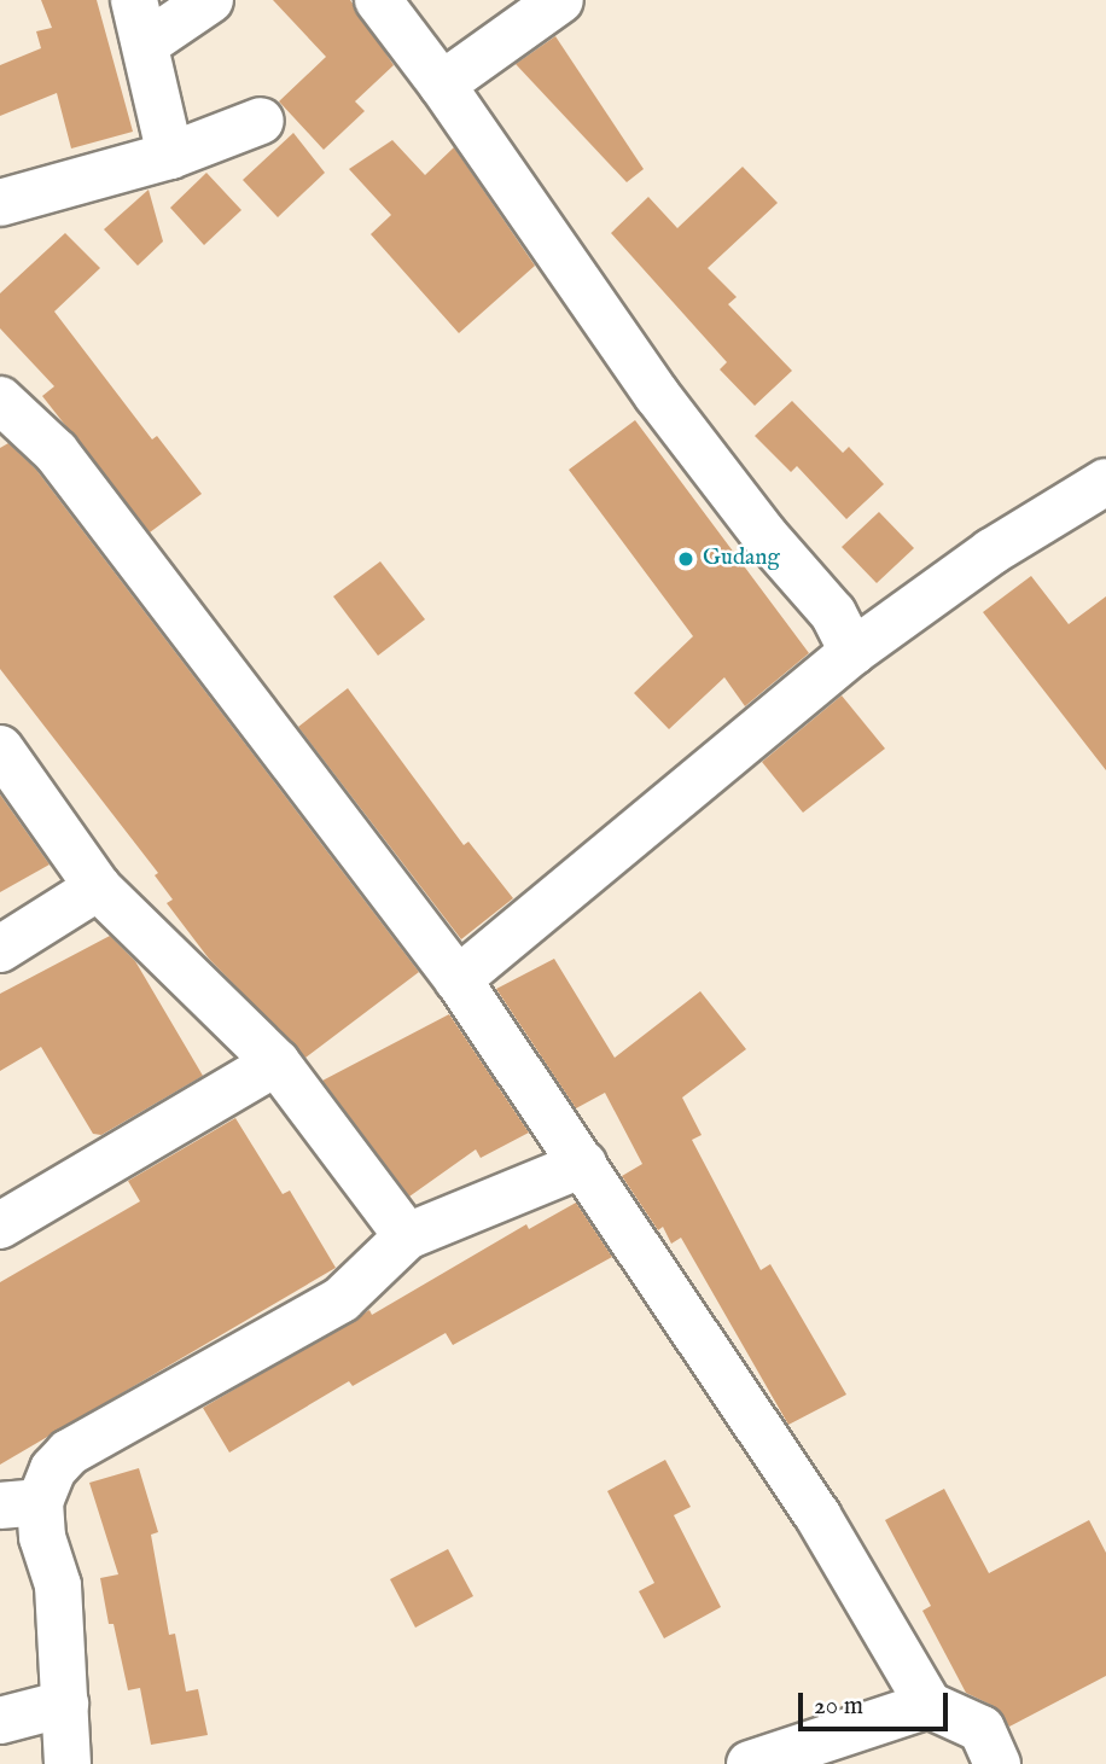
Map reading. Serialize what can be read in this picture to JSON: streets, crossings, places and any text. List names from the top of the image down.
{
  "places": ["Gudang"],
  "scale_bar": "20 m"
}
